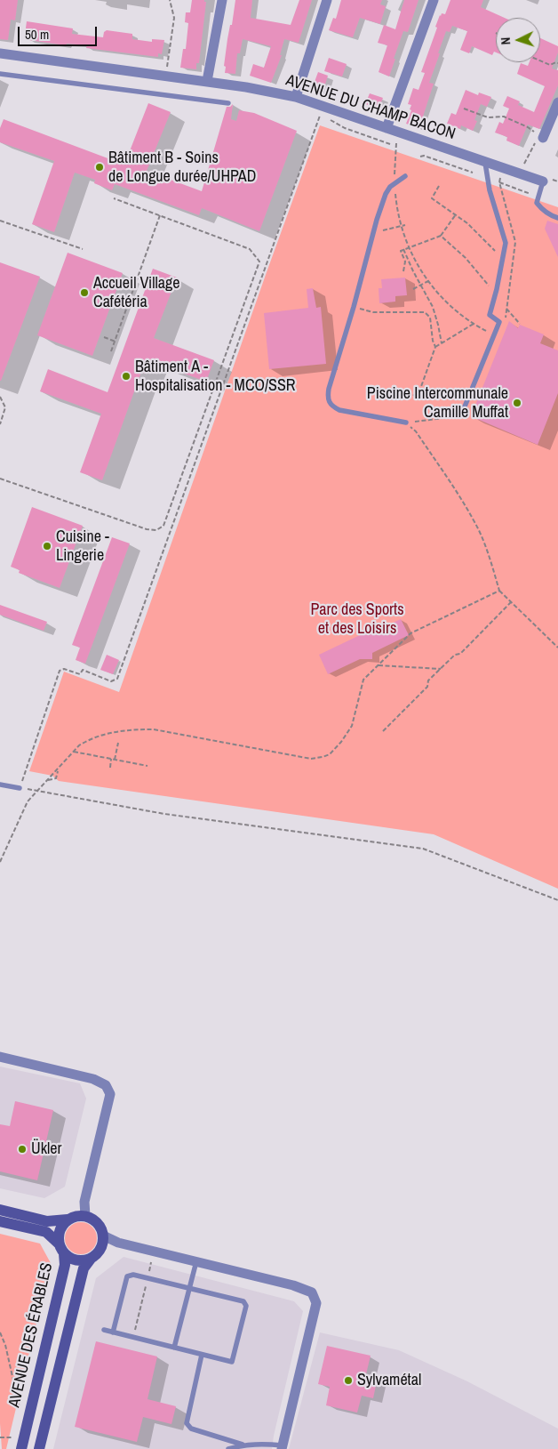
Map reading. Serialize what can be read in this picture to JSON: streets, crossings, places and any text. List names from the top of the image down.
{
  "streets": {
    "main road": ["AVENUE DES ÉRABLES"],
    "street": ["AVENUE DU CHAMP BACON"]
  },
  "parks": ["Parc des Sports et des Loisirs"],
  "places": [
    "Bâtiment B - Soins de Longue durée/UHPAD",
    "Accueil Village Cafétéria",
    "Bâtiment A - Hospitalisation - MCO/SSR",
    "Piscine Intercommunale Camille Muffat",
    "Cuisine - Lingerie",
    "Ükler",
    "Sylvamétal"
  ],
  "scale_bar": "50 m",
  "north": "left"
}
